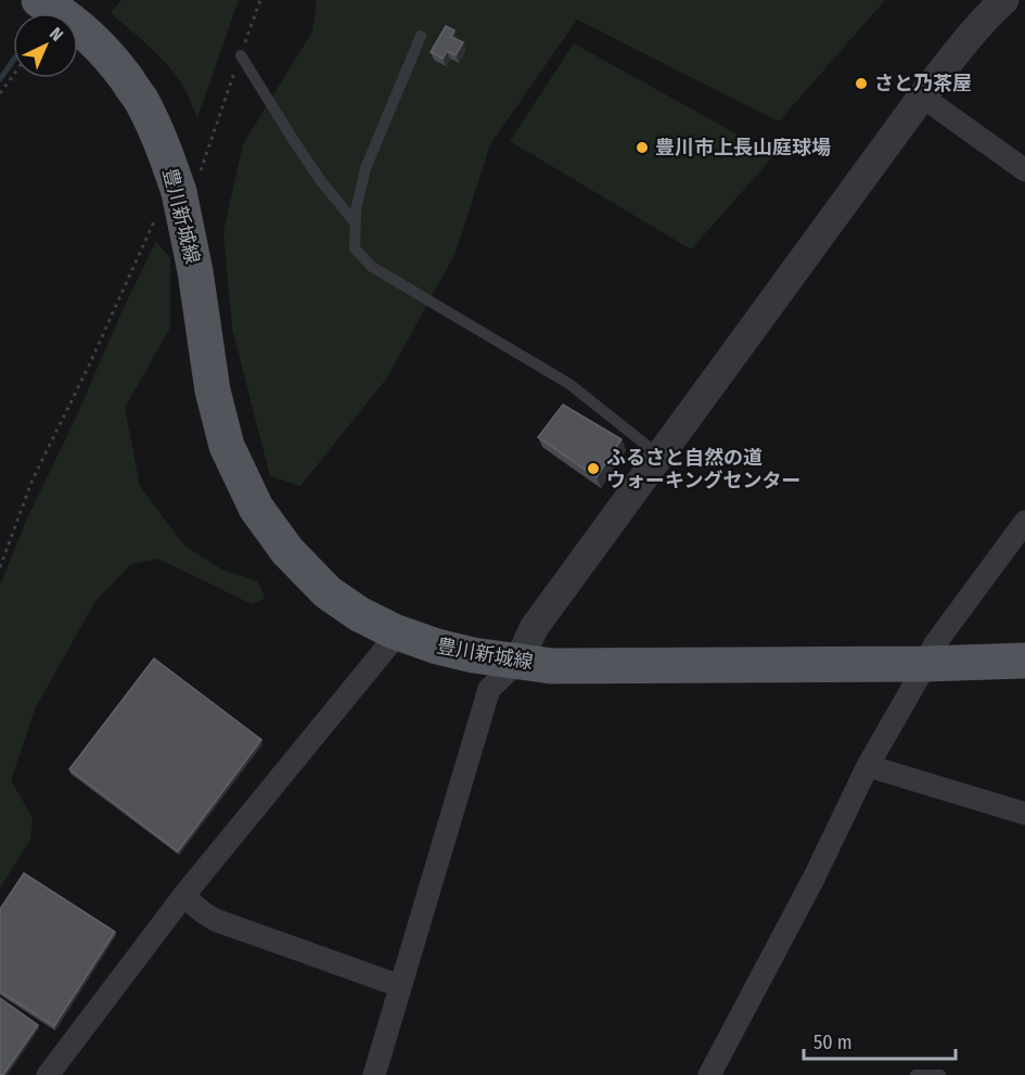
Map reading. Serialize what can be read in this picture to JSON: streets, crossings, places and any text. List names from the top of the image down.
{
  "streets": {
    "main road": ["豊川新城線"]
  },
  "places": ["さと乃茶屋", "豊川市上長山庭球場", "ふるさと自然の道 ウォーキングセンター"],
  "scale_bar": "50 m",
  "north": "top right"
}
